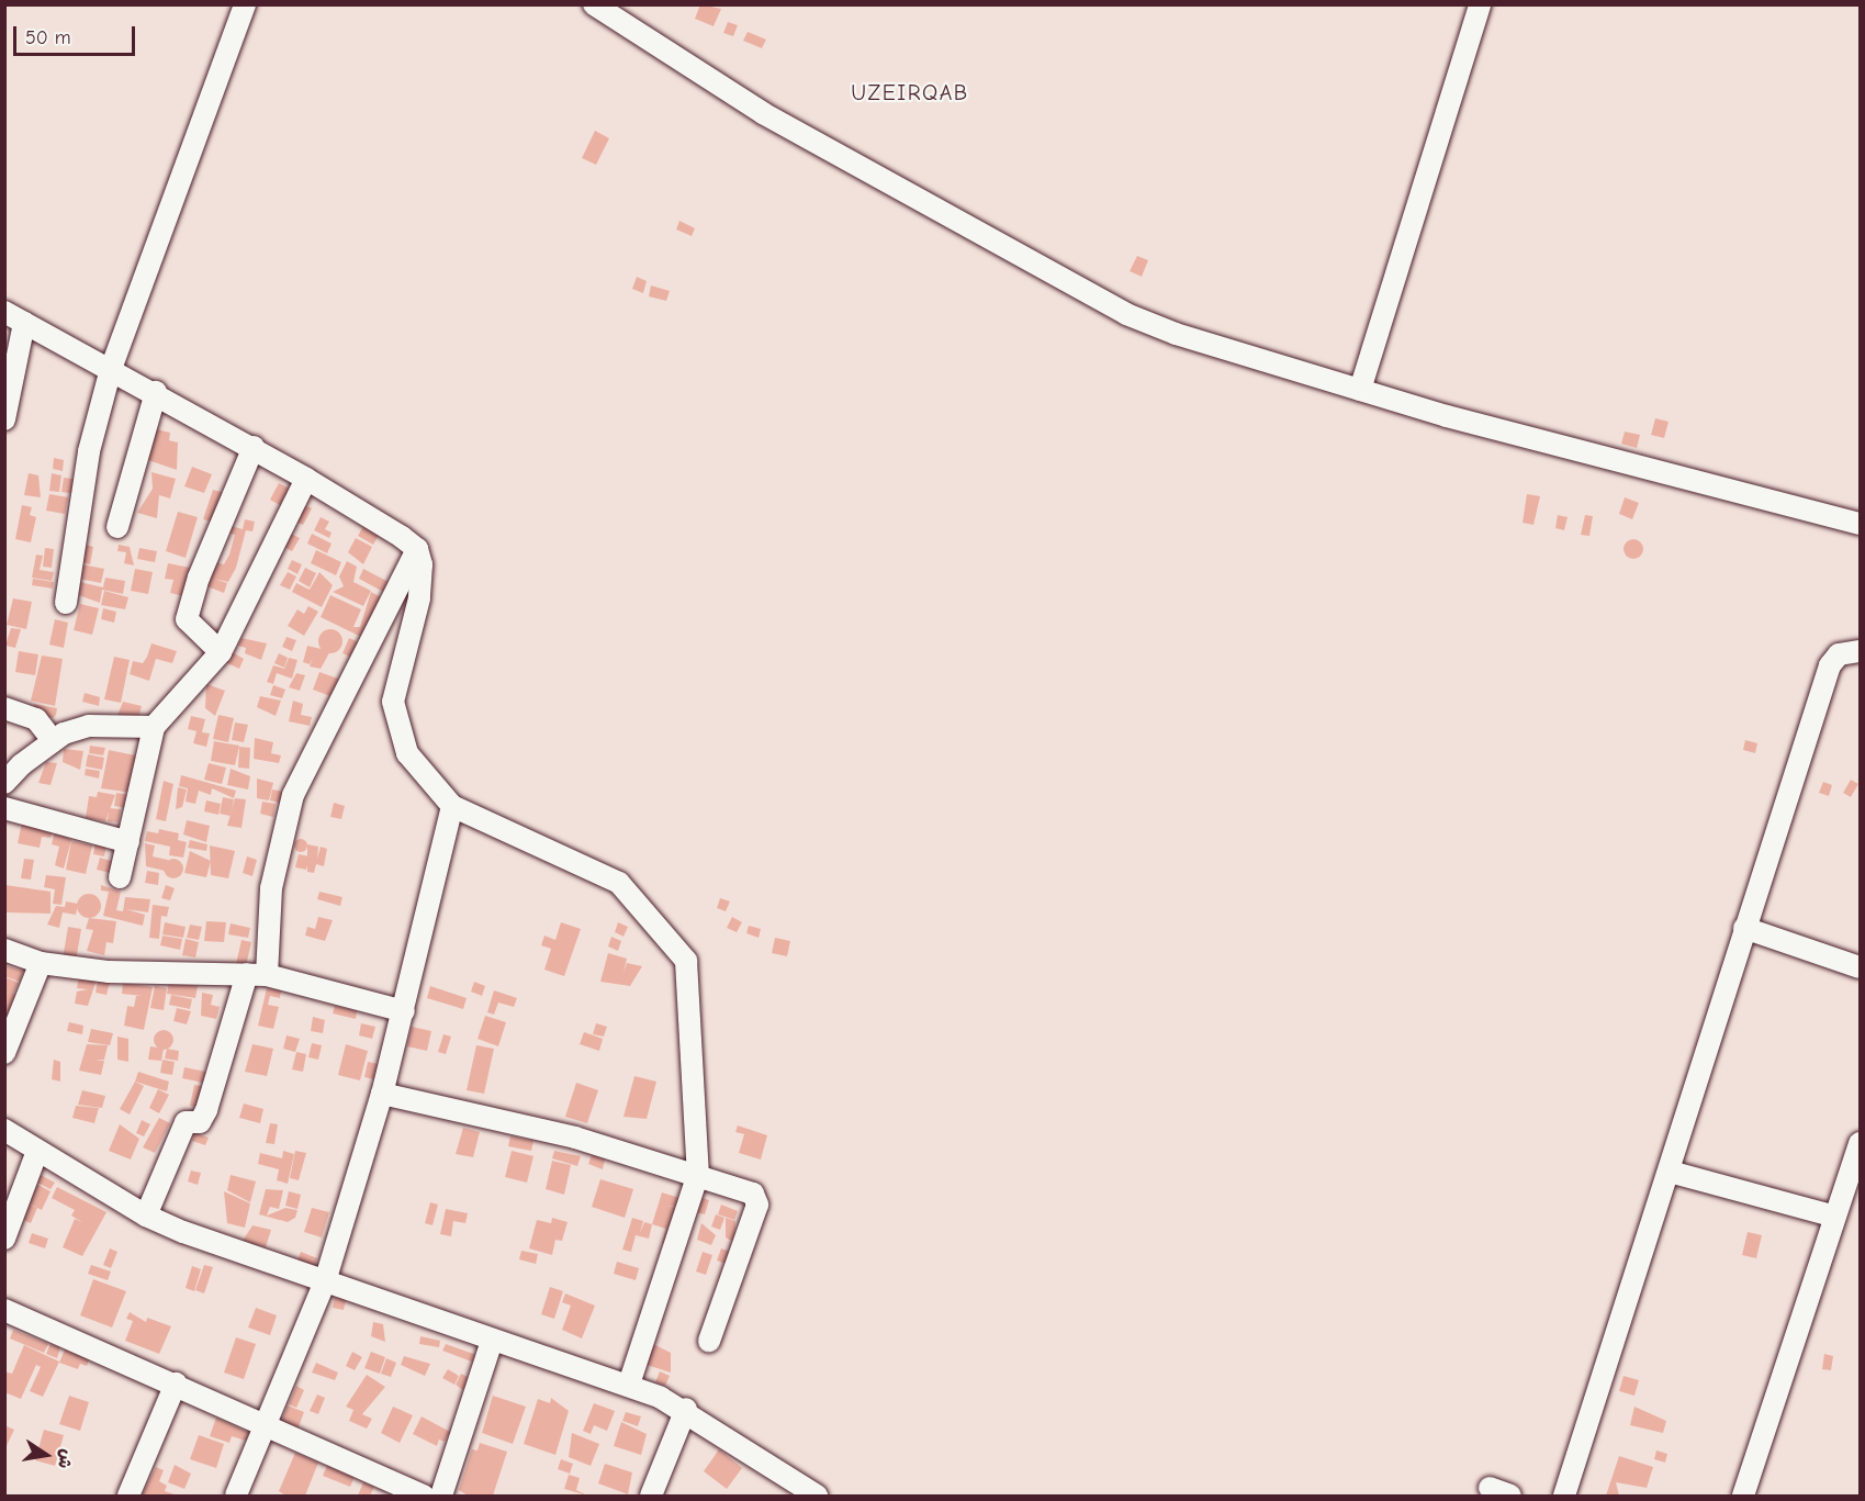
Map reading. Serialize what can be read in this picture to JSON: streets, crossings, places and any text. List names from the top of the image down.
{
  "districts": ["UZEIRQAB"],
  "scale_bar": "50 m",
  "north": "right"
}
